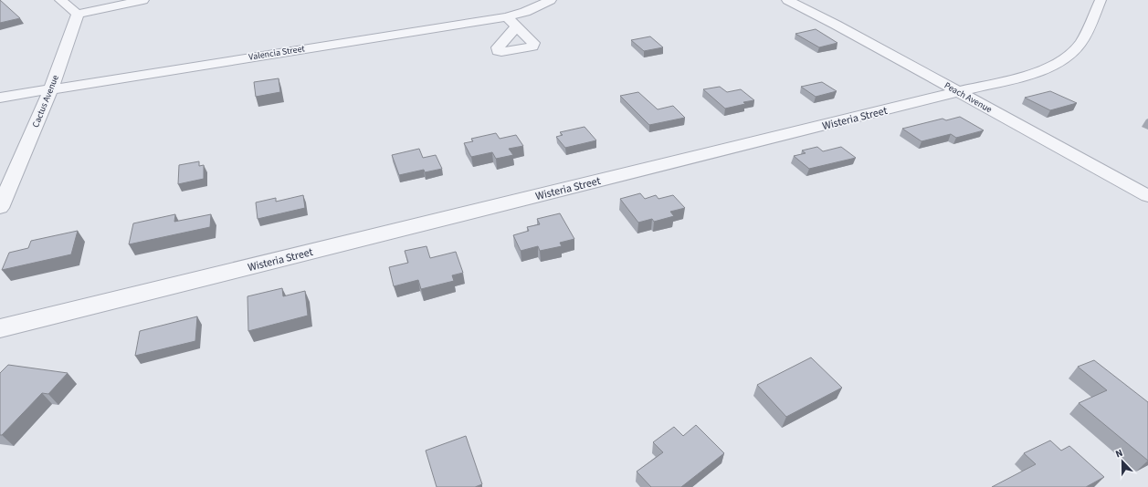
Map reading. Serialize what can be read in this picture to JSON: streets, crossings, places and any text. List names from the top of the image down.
{
  "streets": {
    "street": [
      "Valencia Street",
      "Peach Avenue",
      "Cactus Avenue",
      "Wisteria Street"
    ]
  },
  "crossings": [
    ["Valencia Street", "Cactus Avenue"],
    ["Peach Avenue", "Wisteria Street"]
  ],
  "north": "top"
}
